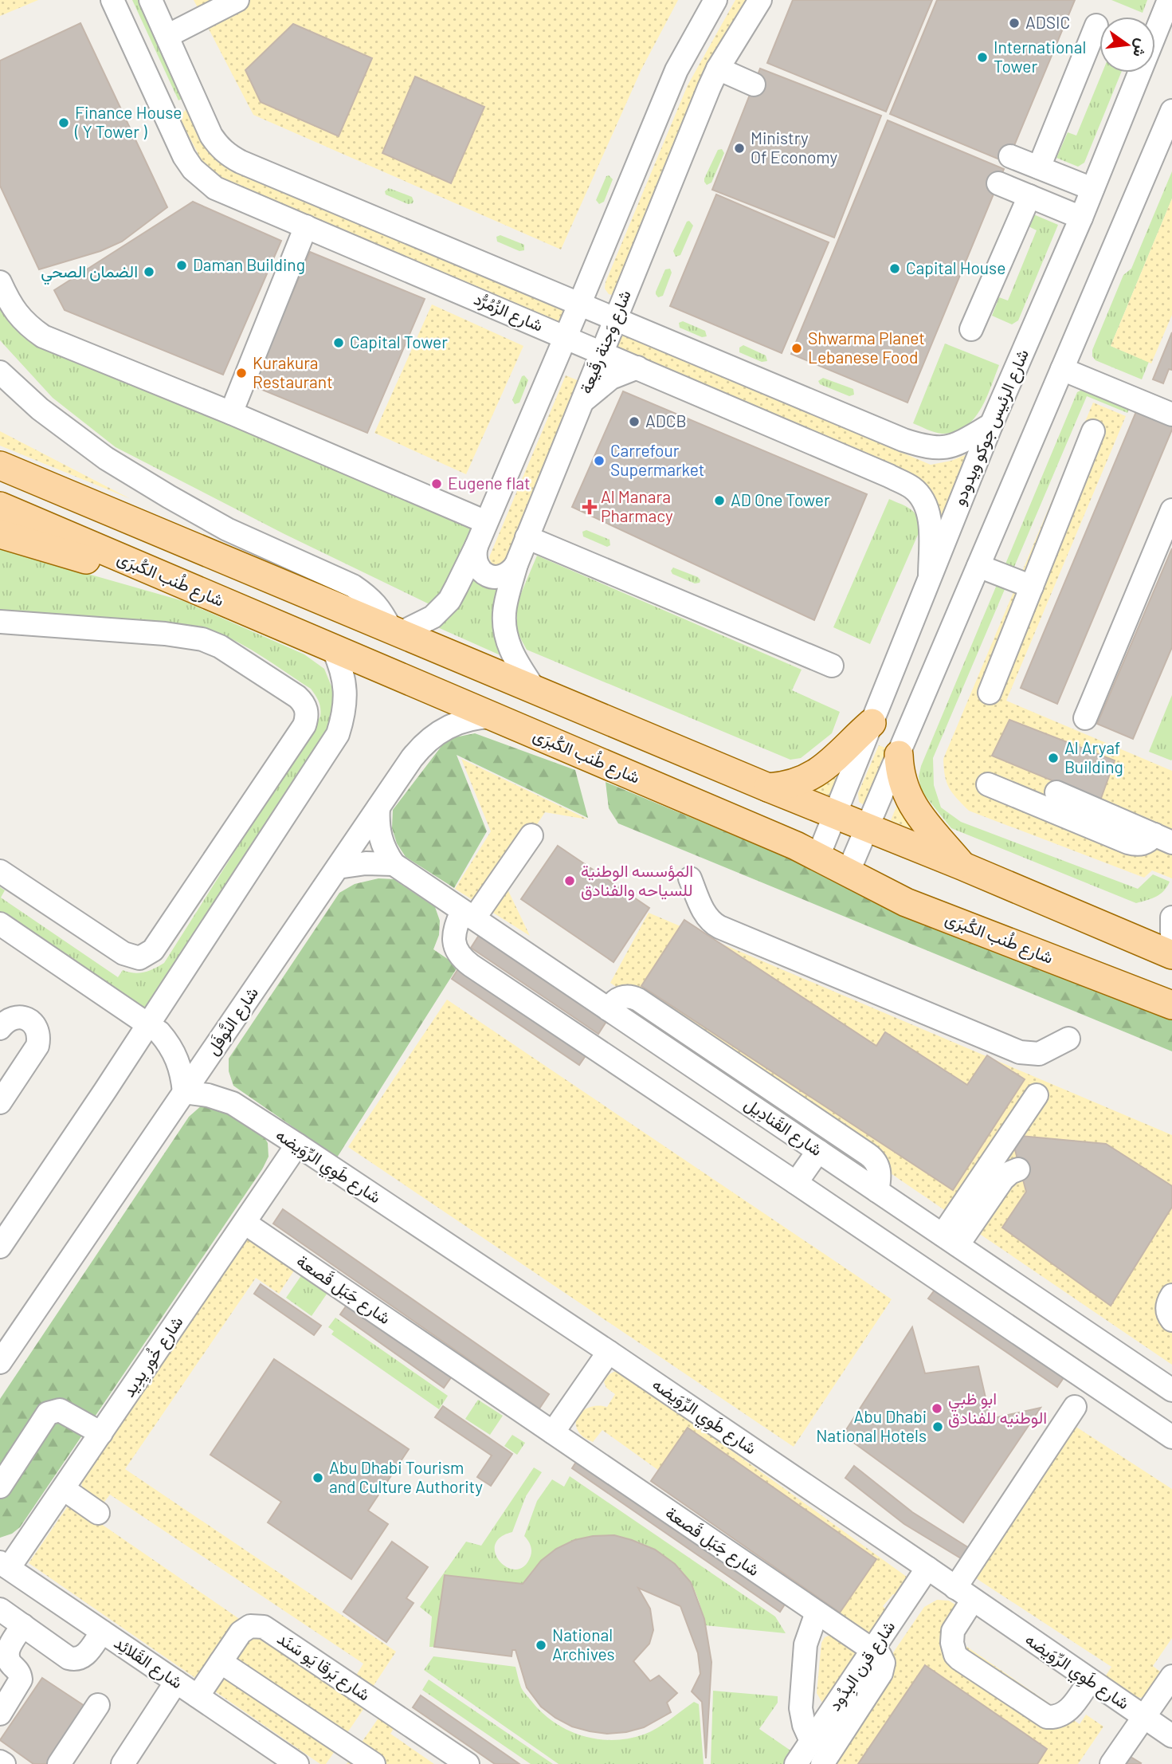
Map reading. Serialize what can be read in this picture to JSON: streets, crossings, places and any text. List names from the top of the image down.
{
  "streets": {
    "main road": ["شارع طُنب الكُبرَى"],
    "street": [
      "شارع الزُمُرُّد",
      "شارع وَجنة رقَيعة",
      "شارع الرئيس جوكو ويدودو",
      "شارع النَّوفَل",
      "شارع القَنادِيل",
      "شارع طَوِي الرِّوَيضه",
      "شارع جَبَل قَصعة",
      "شارع خُور يِدِيد",
      "شارع القَلائِد",
      "شارع قرن البِدُود",
      "شارع بَرقا يَو سَنَد"
    ]
  },
  "crossings": [
    ["شارع الزُمُرُّد", "شارع وَجنة رقَيعة"],
    ["شارع الزُمُرُّد", "شارع الرئيس جوكو ويدودو"],
    ["شارع الرئيس جوكو ويدودو", "شارع طُنب الكُبرَى"],
    ["شارع طُنب الكُبرَى", "شارع النَّوفَل"],
    ["شارع النَّوفَل", "شارع القَنادِيل"],
    ["شارع النَّوفَل", "شارع طَوِي الرِّوَيضه"],
    ["شارع طَوِي الرِّوَيضه", "شارع خُور يِدِيد"],
    ["شارع طَوِي الرِّوَيضه", "شارع قرن البِدُود"],
    ["شارع جَبَل قَصعة", "شارع خُور يِدِيد"],
    ["شارع جَبَل قَصعة", "شارع قرن البِدُود"],
    ["شارع خُور يِدِيد", "شارع القَلائِد"],
    ["شارع القَلائِد", "شارع بَرقا يَو سَنَد"]
  ],
  "places": {
    "other": [
      "ADSIC",
      "International Tower",
      "Finance House ( Y Tower )",
      "Ministry Of Economy",
      "Daman Building",
      "Capital House",
      "الضمان الصحي",
      "Capital Tower",
      "Shwarma Planet Lebanese Food",
      "Kurakura Restaurant",
      "ADCB",
      "Carrefour Supermarket",
      "Eugene flat",
      "AD One Tower",
      "Al Aryaf Building",
      "المؤسسه الوطنية للسياحه والفنادق",
      "ابو ظبي الوطنيه للفنادق",
      "Abu Dhabi National Hotels",
      "Abu Dhabi Tourism and Culture Authority",
      "National Archives"
    ],
    "health": ["Al Manara Pharmacy"]
  },
  "north": "right"
}
